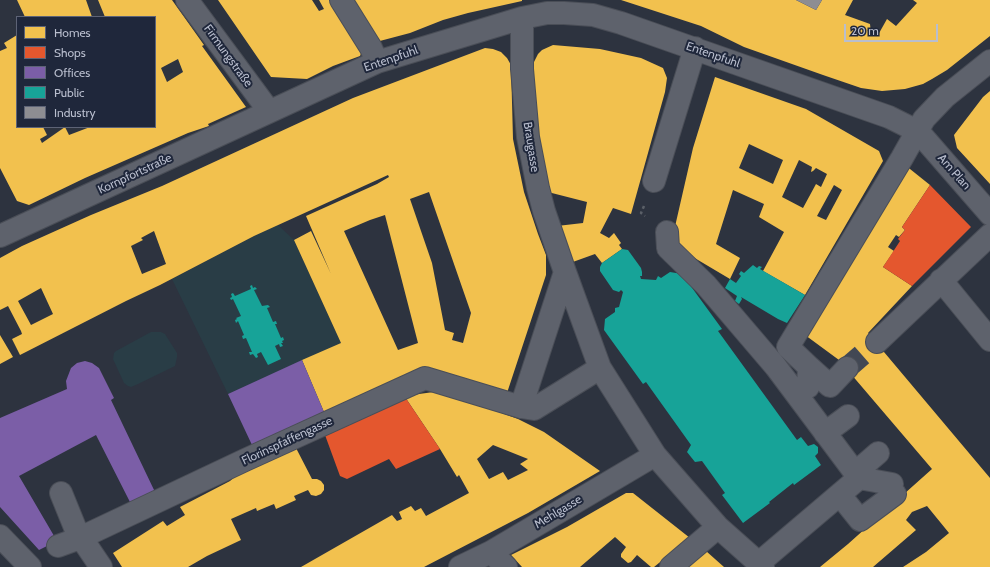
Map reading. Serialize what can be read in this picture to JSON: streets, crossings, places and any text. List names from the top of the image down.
{
  "streets": {
    "street": [
      "Entenpfuhl",
      "Firmungstraße",
      "Braugasse",
      "Am Plan",
      "Kornpfortstraße",
      "Florinspfaffengasse",
      "Mehlgasse"
    ]
  },
  "crossings": [
    ["Entenpfuhl", "Firmungstraße"],
    ["Entenpfuhl", "Braugasse"],
    ["Entenpfuhl", "Am Plan"],
    ["Entenpfuhl", "Kornpfortstraße"],
    ["Firmungstraße", "Kornpfortstraße"],
    ["Braugasse", "Florinspfaffengasse"],
    ["Braugasse", "Mehlgasse"]
  ],
  "legend": [
    "Homes",
    "Shops",
    "Offices",
    "Public",
    "Industry"
  ],
  "scale_bar": "20 m"
}
